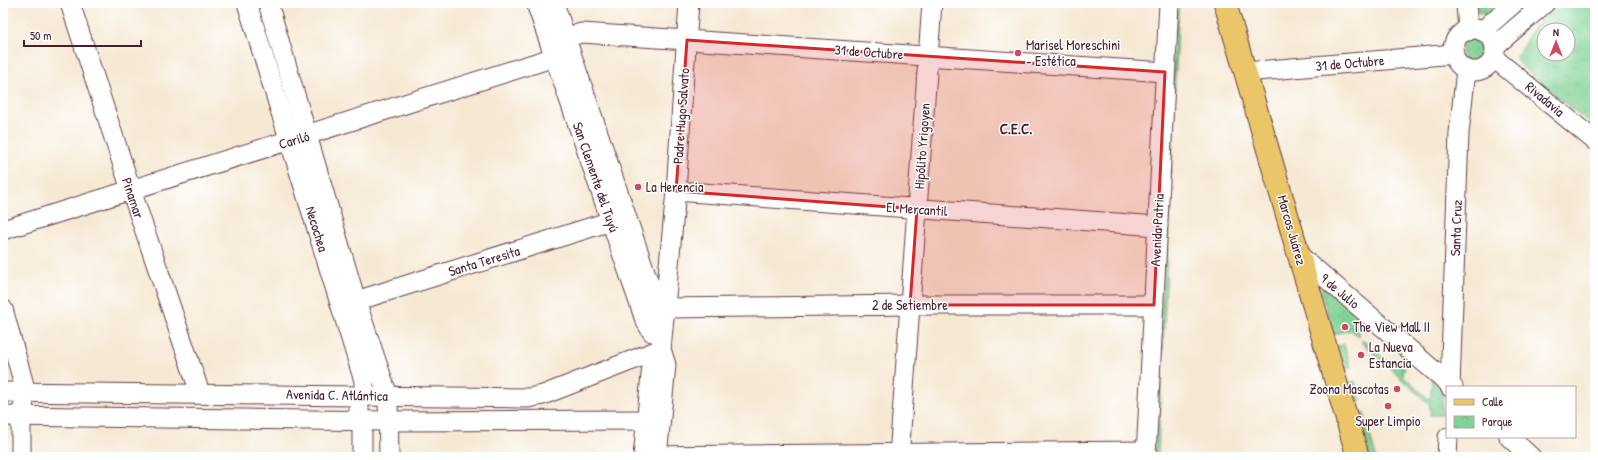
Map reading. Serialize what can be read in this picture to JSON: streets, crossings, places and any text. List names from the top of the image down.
{
  "streets": {
    "main road": ["Marcos Juárez"],
    "street": [
      "31 de Octubre",
      "Rivadavia",
      "Padre Hugo Salvato",
      "Cariló",
      "Hipólito Yrigoyen",
      "San Clemente del Tuyú",
      "Pinamar",
      "El Mercantil",
      "Santa Cruz",
      "Necochea",
      "Avenida Patria",
      "Santa Teresita",
      "9 de Julio",
      "2 de Setiembre",
      "Avenida C. Atlántica"
    ]
  },
  "crossings": [
    ["31 de Octubre", "Rivadavia"],
    ["31 de Octubre", "Padre Hugo Salvato"],
    ["31 de Octubre", "Hipólito Yrigoyen"],
    ["31 de Octubre", "San Clemente del Tuyú"],
    ["31 de Octubre", "Santa Cruz"],
    ["31 de Octubre", "Avenida Patria"],
    ["31 de Octubre", "Marcos Juárez"],
    ["Rivadavia", "Santa Cruz"],
    ["Padre Hugo Salvato", "San Clemente del Tuyú"],
    ["Padre Hugo Salvato", "El Mercantil"],
    ["Padre Hugo Salvato", "2 de Setiembre"],
    ["Padre Hugo Salvato", "Avenida C. Atlántica"],
    ["Cariló", "San Clemente del Tuyú"],
    ["Cariló", "Pinamar"],
    ["Cariló", "Necochea"],
    ["Hipólito Yrigoyen", "El Mercantil"],
    ["Hipólito Yrigoyen", "2 de Setiembre"],
    ["San Clemente del Tuyú", "Santa Teresita"],
    ["San Clemente del Tuyú", "2 de Setiembre"],
    ["San Clemente del Tuyú", "Avenida C. Atlántica"],
    ["Pinamar", "Avenida C. Atlántica"],
    ["El Mercantil", "Avenida Patria"],
    ["Santa Cruz", "9 de Julio"],
    ["Necochea", "Santa Teresita"],
    ["Necochea", "Avenida C. Atlántica"],
    ["Avenida Patria", "2 de Setiembre"],
    ["Marcos Juárez", "9 de Julio"]
  ],
  "districts": ["C.E.C."],
  "places": [
    "Marisel Moreschini - Estética",
    "La Herencia",
    "The View Mall II",
    "La Nueva Estancia",
    "Zoona Mascotas",
    "Super Limpio"
  ],
  "legend": ["Calle", "Parque"],
  "scale_bar": "50 m",
  "north": "top"
}
